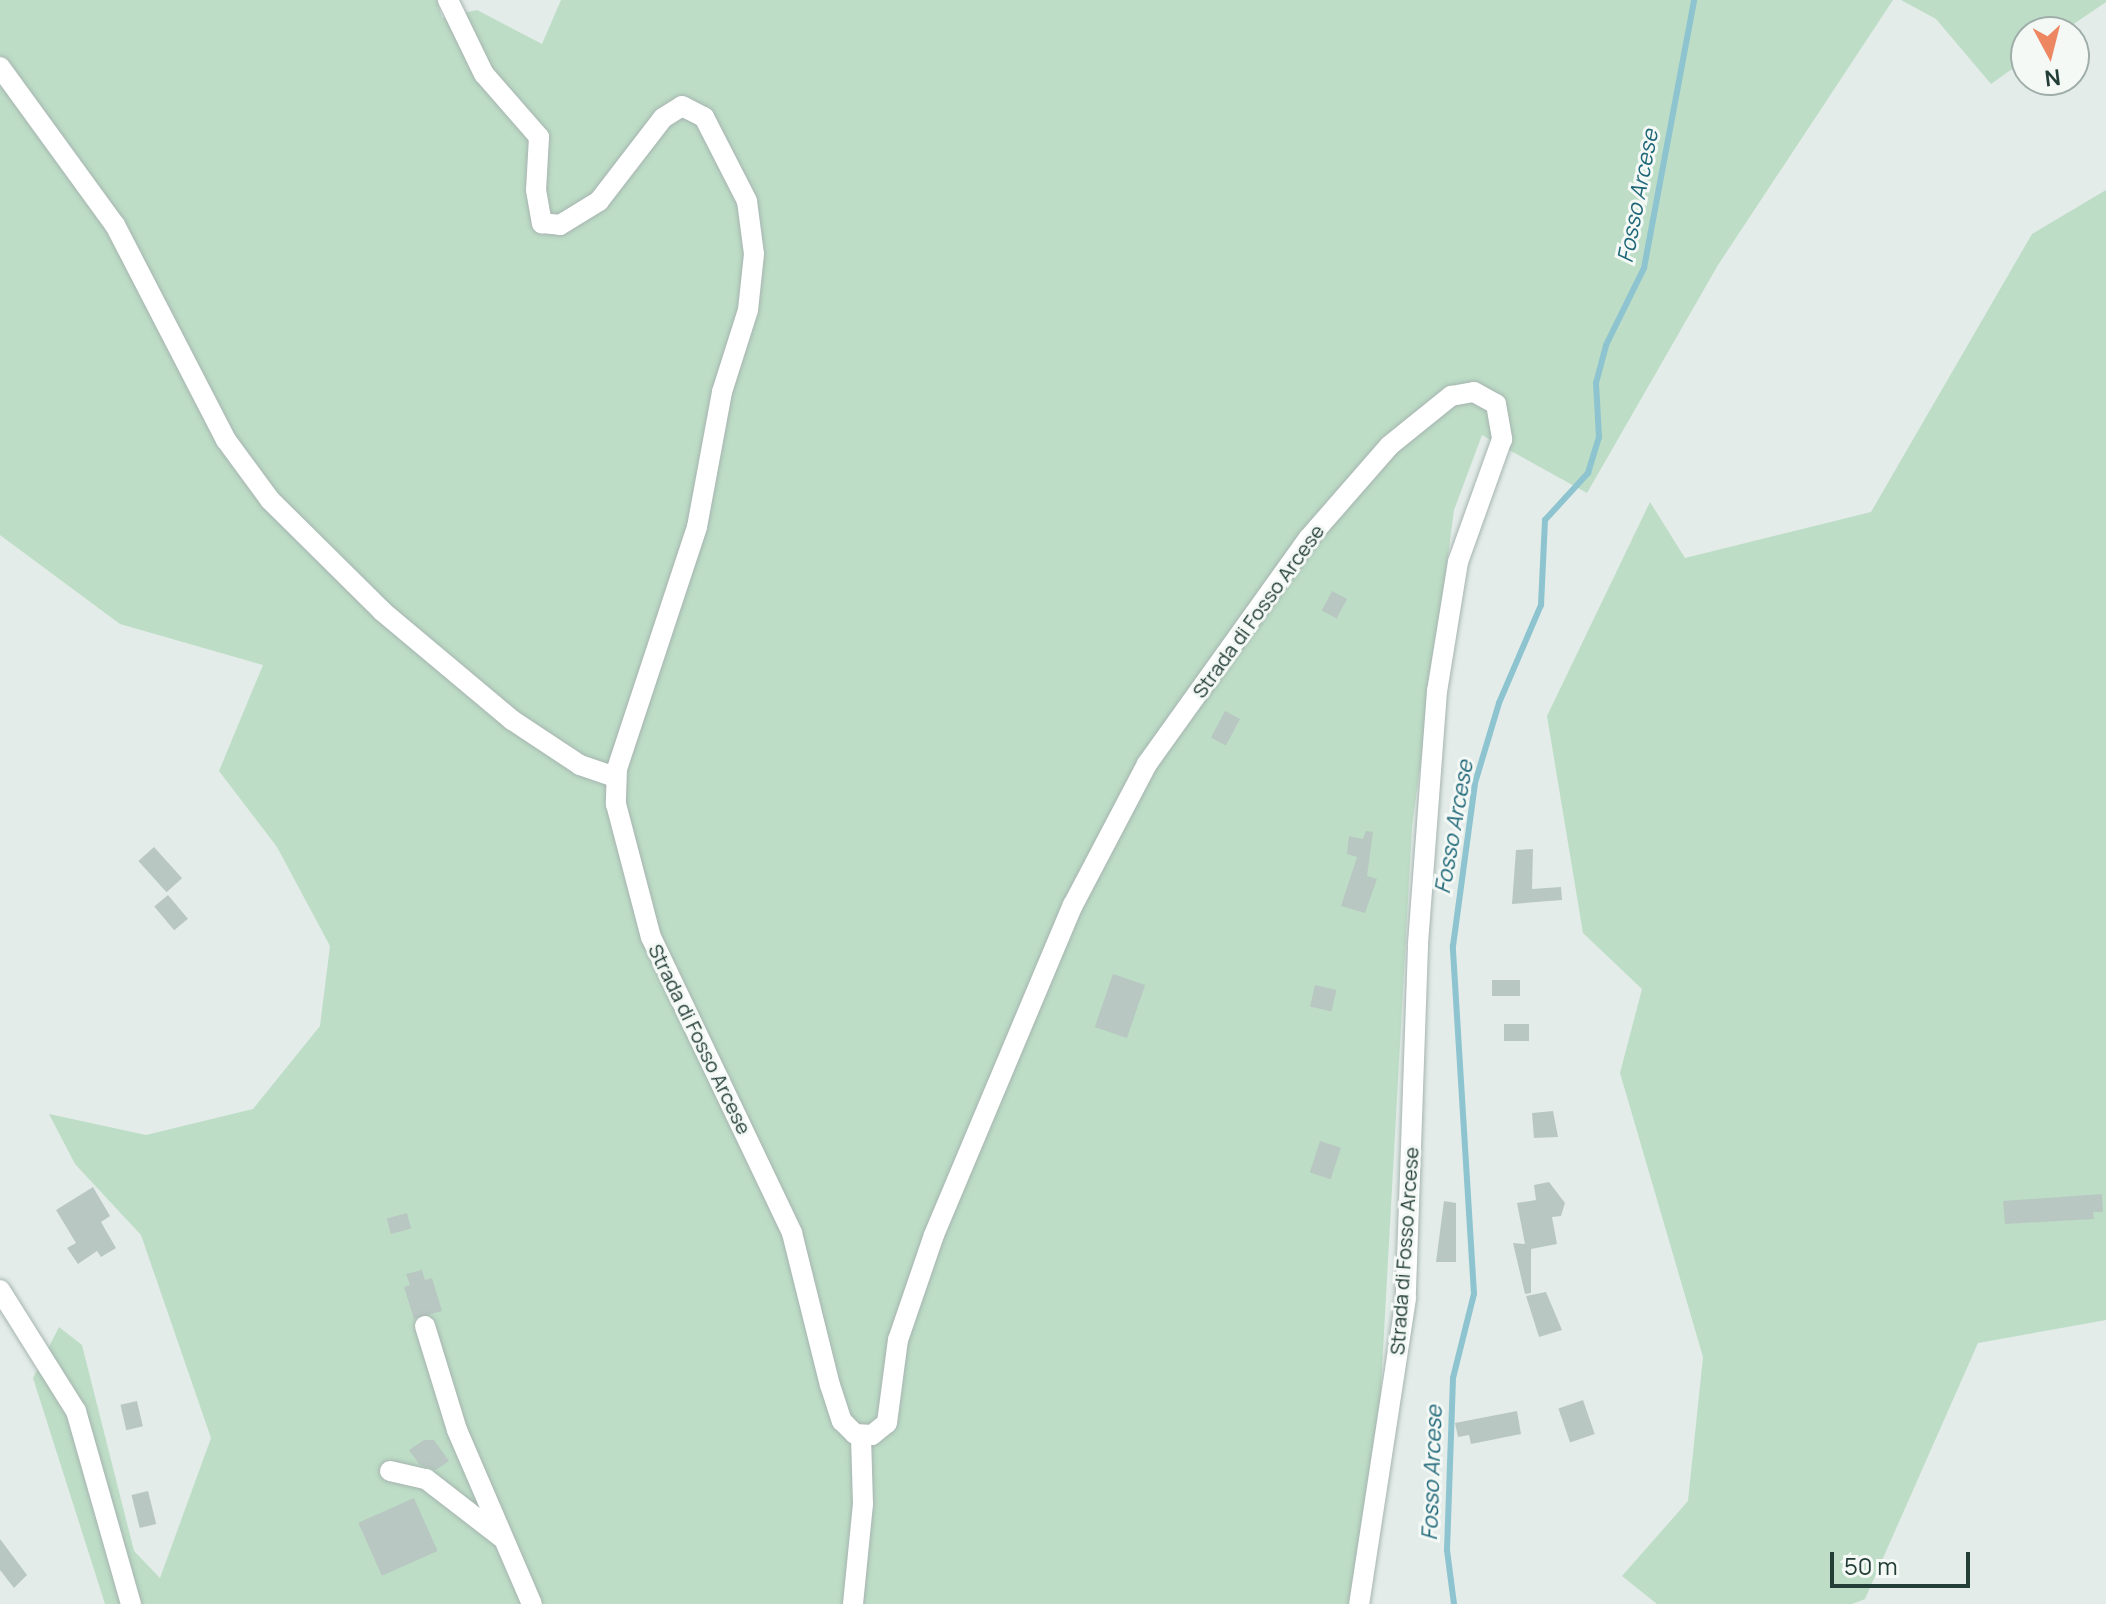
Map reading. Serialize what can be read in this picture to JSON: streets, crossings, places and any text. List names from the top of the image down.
{
  "streets": {
    "street": ["Strada di Fosso Arcese"]
  },
  "water": ["Fosso Arcese"],
  "scale_bar": "50 m",
  "north": "bottom"
}
